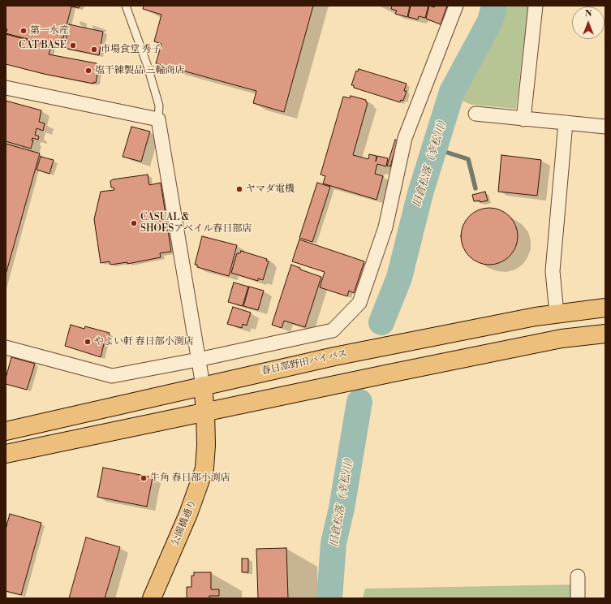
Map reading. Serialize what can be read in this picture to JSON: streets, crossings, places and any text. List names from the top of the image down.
{
  "streets": {
    "main road": ["春日部野田バイパス", "公園橋通り"]
  },
  "crossings": [
    ["春日部野田バイパス", "公園橋通り"]
  ],
  "water": ["旧倉松落（幸松川）"],
  "places": [
    "第一水産",
    "CAT BASE",
    "市場食堂 秀子",
    "塩干練製品 三輪商店",
    "ヤマダ電機",
    "CASUAL & SHOESアベイル春日部店",
    "やよい軒 春日部小渕店",
    "牛角 春日部小渕店"
  ],
  "north": "top"
}
